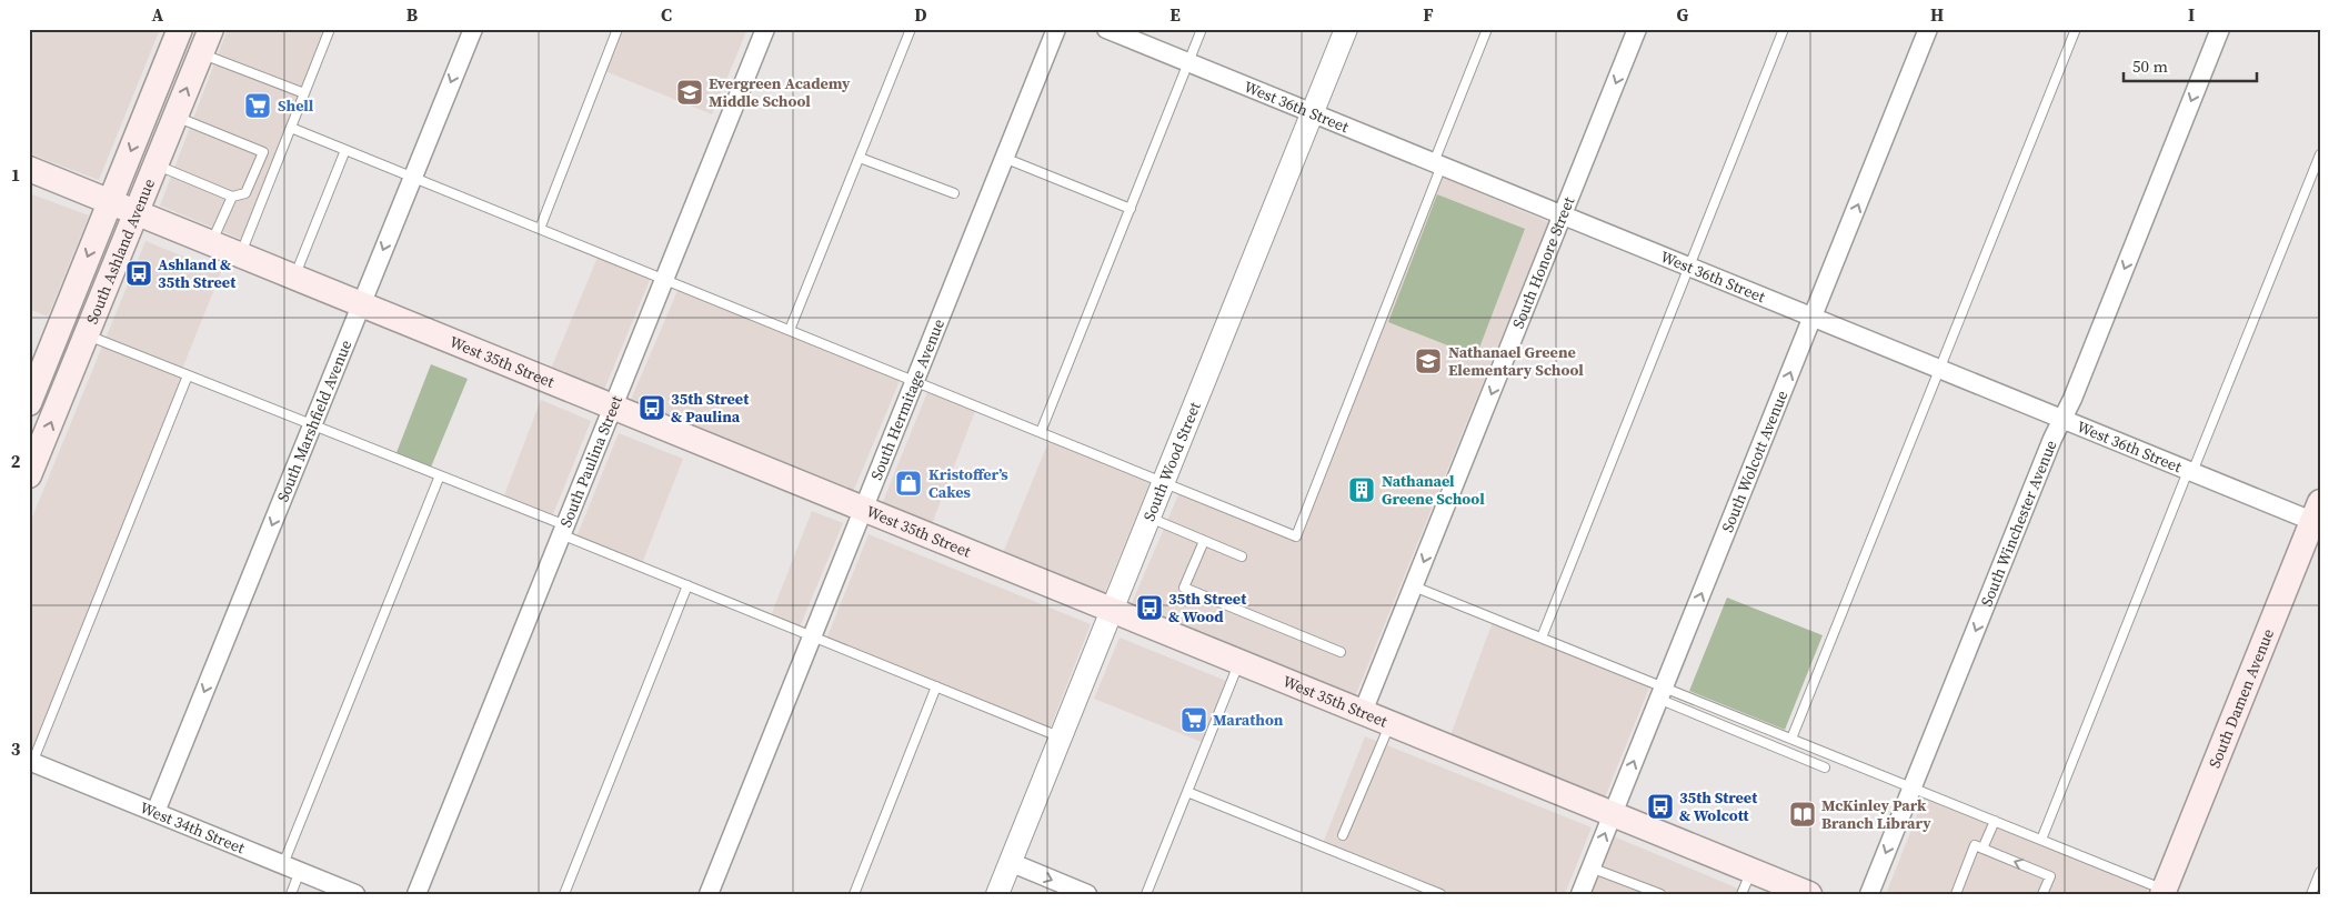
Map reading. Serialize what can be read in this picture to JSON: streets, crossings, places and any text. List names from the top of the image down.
{
  "streets": {
    "main road": ["South Ashland Avenue", "West 35th Street", "South Damen Avenue"],
    "street": [
      "West 36th Street",
      "South Honore Street",
      "South Hermitage Avenue",
      "South Marshfield Avenue",
      "South Paulina Street",
      "South Wood Street",
      "South Wolcott Avenue",
      "South Winchester Avenue",
      "West 34th Street"
    ]
  },
  "crossings": [
    ["West 36th Street", "South Honore Street"],
    ["West 36th Street", "South Wood Street"],
    ["West 36th Street", "South Wolcott Avenue"],
    ["West 36th Street", "South Winchester Avenue"],
    ["West 36th Street", "South Damen Avenue"],
    ["South Ashland Avenue", "West 35th Street"],
    ["South Honore Street", "West 35th Street"],
    ["West 35th Street", "South Hermitage Avenue"],
    ["West 35th Street", "South Marshfield Avenue"],
    ["West 35th Street", "South Paulina Street"],
    ["West 35th Street", "South Wood Street"],
    ["West 35th Street", "South Wolcott Avenue"],
    ["South Marshfield Avenue", "West 34th Street"]
  ],
  "one_way": [
    "South Honore Street",
    "South Marshfield Avenue",
    "South Wolcott Avenue",
    "South Winchester Avenue"
  ],
  "places": {
    "school or university": ["Evergreen Academy Middle School", "Nathanael Greene Elementary School"],
    "supermarket": ["Shell", "Marathon"],
    "bus stop": [
      "Ashland & 35th Street",
      "35th Street & Paulina",
      "35th Street & Wood",
      "35th Street & Wolcott"
    ],
    "shop": ["Kristoffer’s Cakes"],
    "building": ["Nathanael Greene School"],
    "library": ["McKinley Park Branch Library"]
  },
  "scale_bar": "50 m",
  "grid": {
    "columns": [
      "A",
      "B",
      "C",
      "D",
      "E",
      "F",
      "G",
      "H",
      "I"
    ],
    "rows": ["1", "2", "3"]
  }
}
